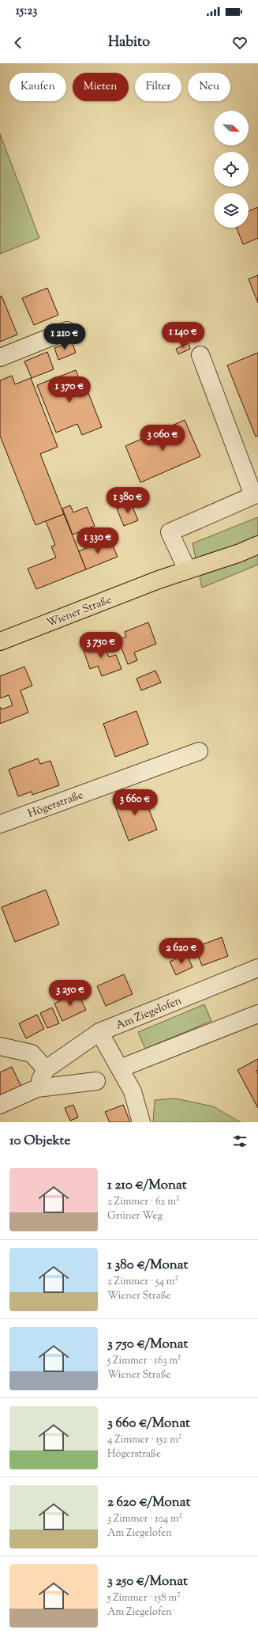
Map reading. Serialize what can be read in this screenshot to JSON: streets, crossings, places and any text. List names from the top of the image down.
{
  "streets": {
    "main road": ["Wiener Straße"],
    "street": ["Högerstraße", "Am Ziegelofen"]
  },
  "north": "bottom right",
  "page": {
    "status": "15:23",
    "header": "Habito",
    "chip": [
      "Kaufen",
      "Mieten",
      "Filter",
      "Neu"
    ],
    "price": [
      "1 140 €",
      "1 210 €",
      "1 370 €",
      "3 060 €",
      "1 380 €",
      "1 330 €",
      "3 750 €",
      "3 660 €",
      "2 620 €",
      "3 250 €"
    ],
    "heading": "10 Objekte",
    "list": [
      {
        "name": "1 210 €/Monat",
        "note": "2 Zimmer · 62 m² · Grüner Weg"
      },
      {
        "name": "1 380 €/Monat",
        "note": "2 Zimmer · 54 m² · Wiener Straße"
      },
      {
        "name": "3 750 €/Monat",
        "note": "5 Zimmer · 163 m² · Wiener Straße"
      },
      {
        "name": "3 660 €/Monat",
        "note": "4 Zimmer · 152 m² · Högerstraße"
      },
      {
        "name": "2 620 €/Monat",
        "note": "3 Zimmer · 104 m² · Am Ziegelofen"
      },
      {
        "name": "3 250 €/Monat",
        "note": "5 Zimmer · 158 m² · Am Ziegelofen"
      }
    ]
  }
}
